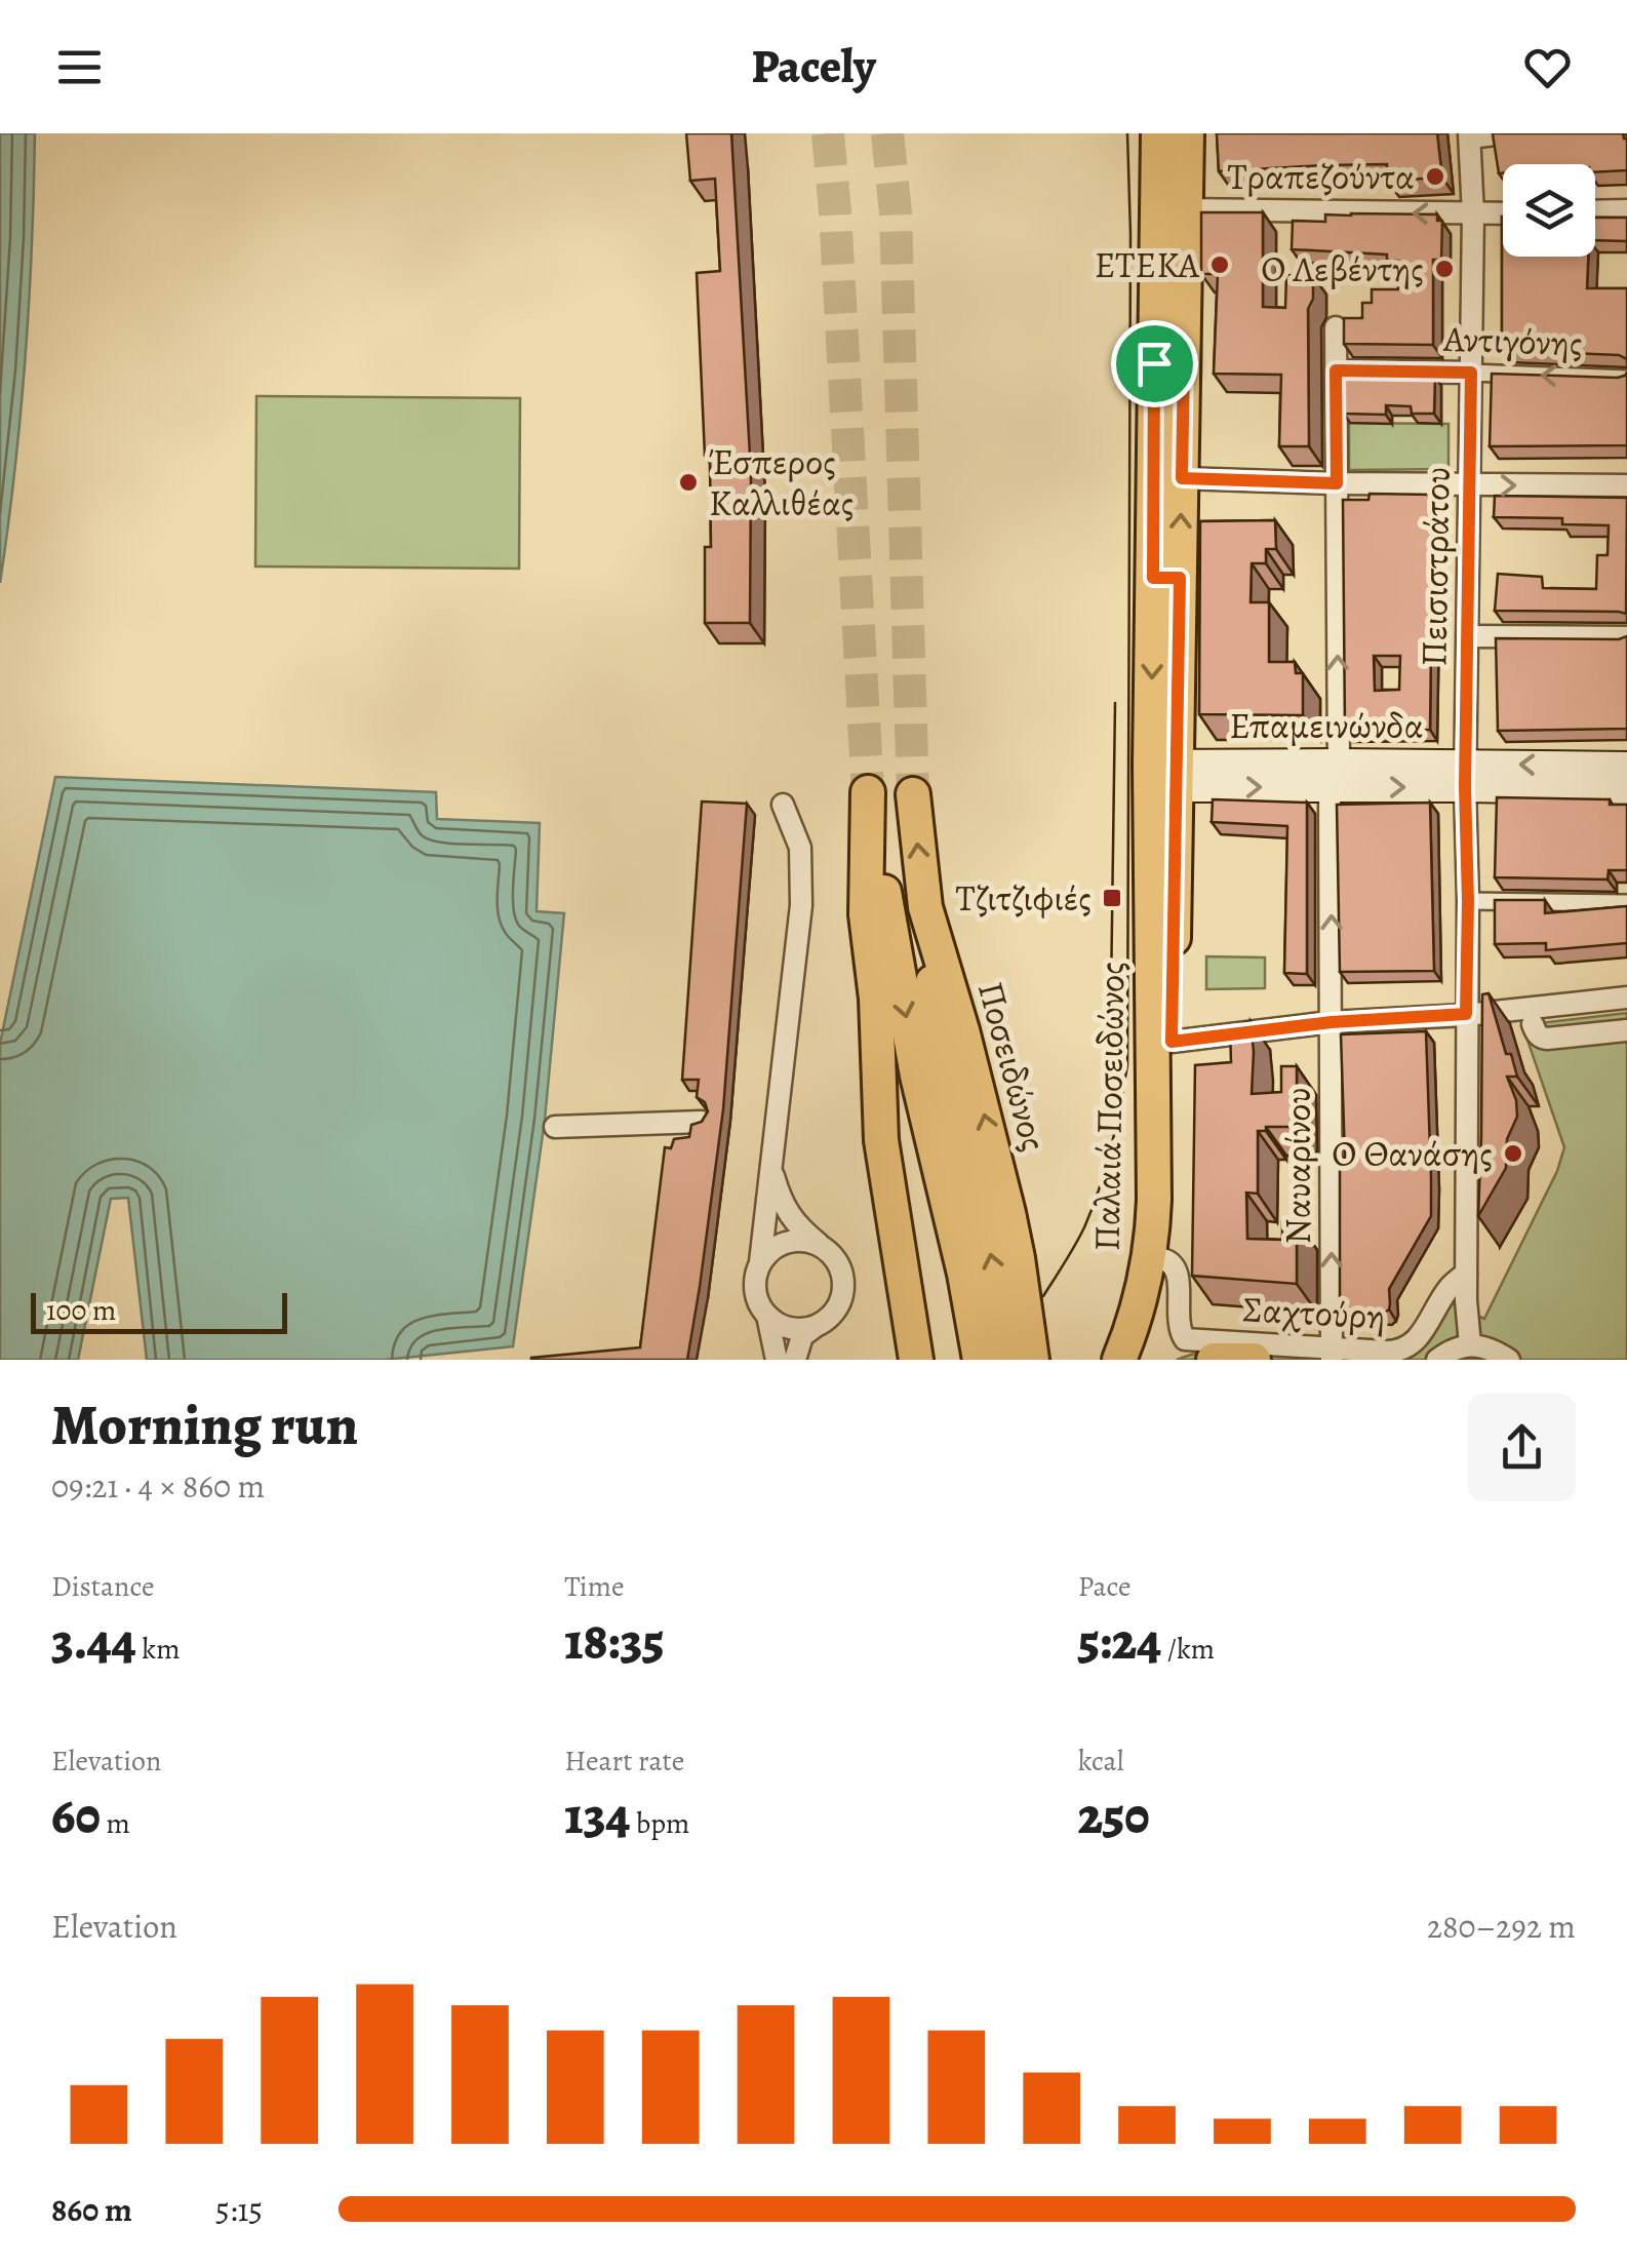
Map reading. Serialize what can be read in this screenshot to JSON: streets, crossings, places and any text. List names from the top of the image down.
{
  "streets": {
    "main road": ["Επαμεινώνδα", "Ποσειδώνος", "Παλαιά Ποσειδώνος"],
    "street": [
      "Αντιγόνης",
      "Πεισιστράτου",
      "Ναυαρίνου",
      "Σαχτούρη"
    ]
  },
  "crossings": [
    ["Αντιγόνης", "Πεισιστράτου"],
    ["Αντιγόνης", "Ναυαρίνου"],
    ["Πεισιστράτου", "Επαμεινώνδα"],
    ["Πεισιστράτου", "Σαχτούρη"],
    ["Επαμεινώνδα", "Παλαιά Ποσειδώνος"],
    ["Επαμεινώνδα", "Ναυαρίνου"],
    ["Παλαιά Ποσειδώνος", "Σαχτούρη"],
    ["Ναυαρίνου", "Σαχτούρη"]
  ],
  "one_way": ["Ναυαρίνου"],
  "places": {
    "other": [
      "Τραπεζούντα",
      "ΕΤΕΚΑ",
      "Ο Λεβέντης",
      "Έσπερος Καλλιθέας",
      "Ο Θανάσης"
    ],
    "transit": ["Τζιτζιφιές"]
  },
  "scale_bar": "100 m",
  "page": {
    "header": "Pacely",
    "scale": "100 m",
    "heading": ["Morning run", "09:21 · 4 × 860 m"],
    "stats": [
      ["Distance", "3.44 km"],
      ["Time", "18:35"],
      ["Pace", "5:24 /km"],
      ["Elevation", "60 m"],
      ["Heart rate", "134 bpm"],
      ["kcal", "250"]
    ],
    "chart": ["Elevation", "280–292 m"],
    "list": [
      {
        "name": "860 m",
        "note": "5:15"
      }
    ]
  }
}
